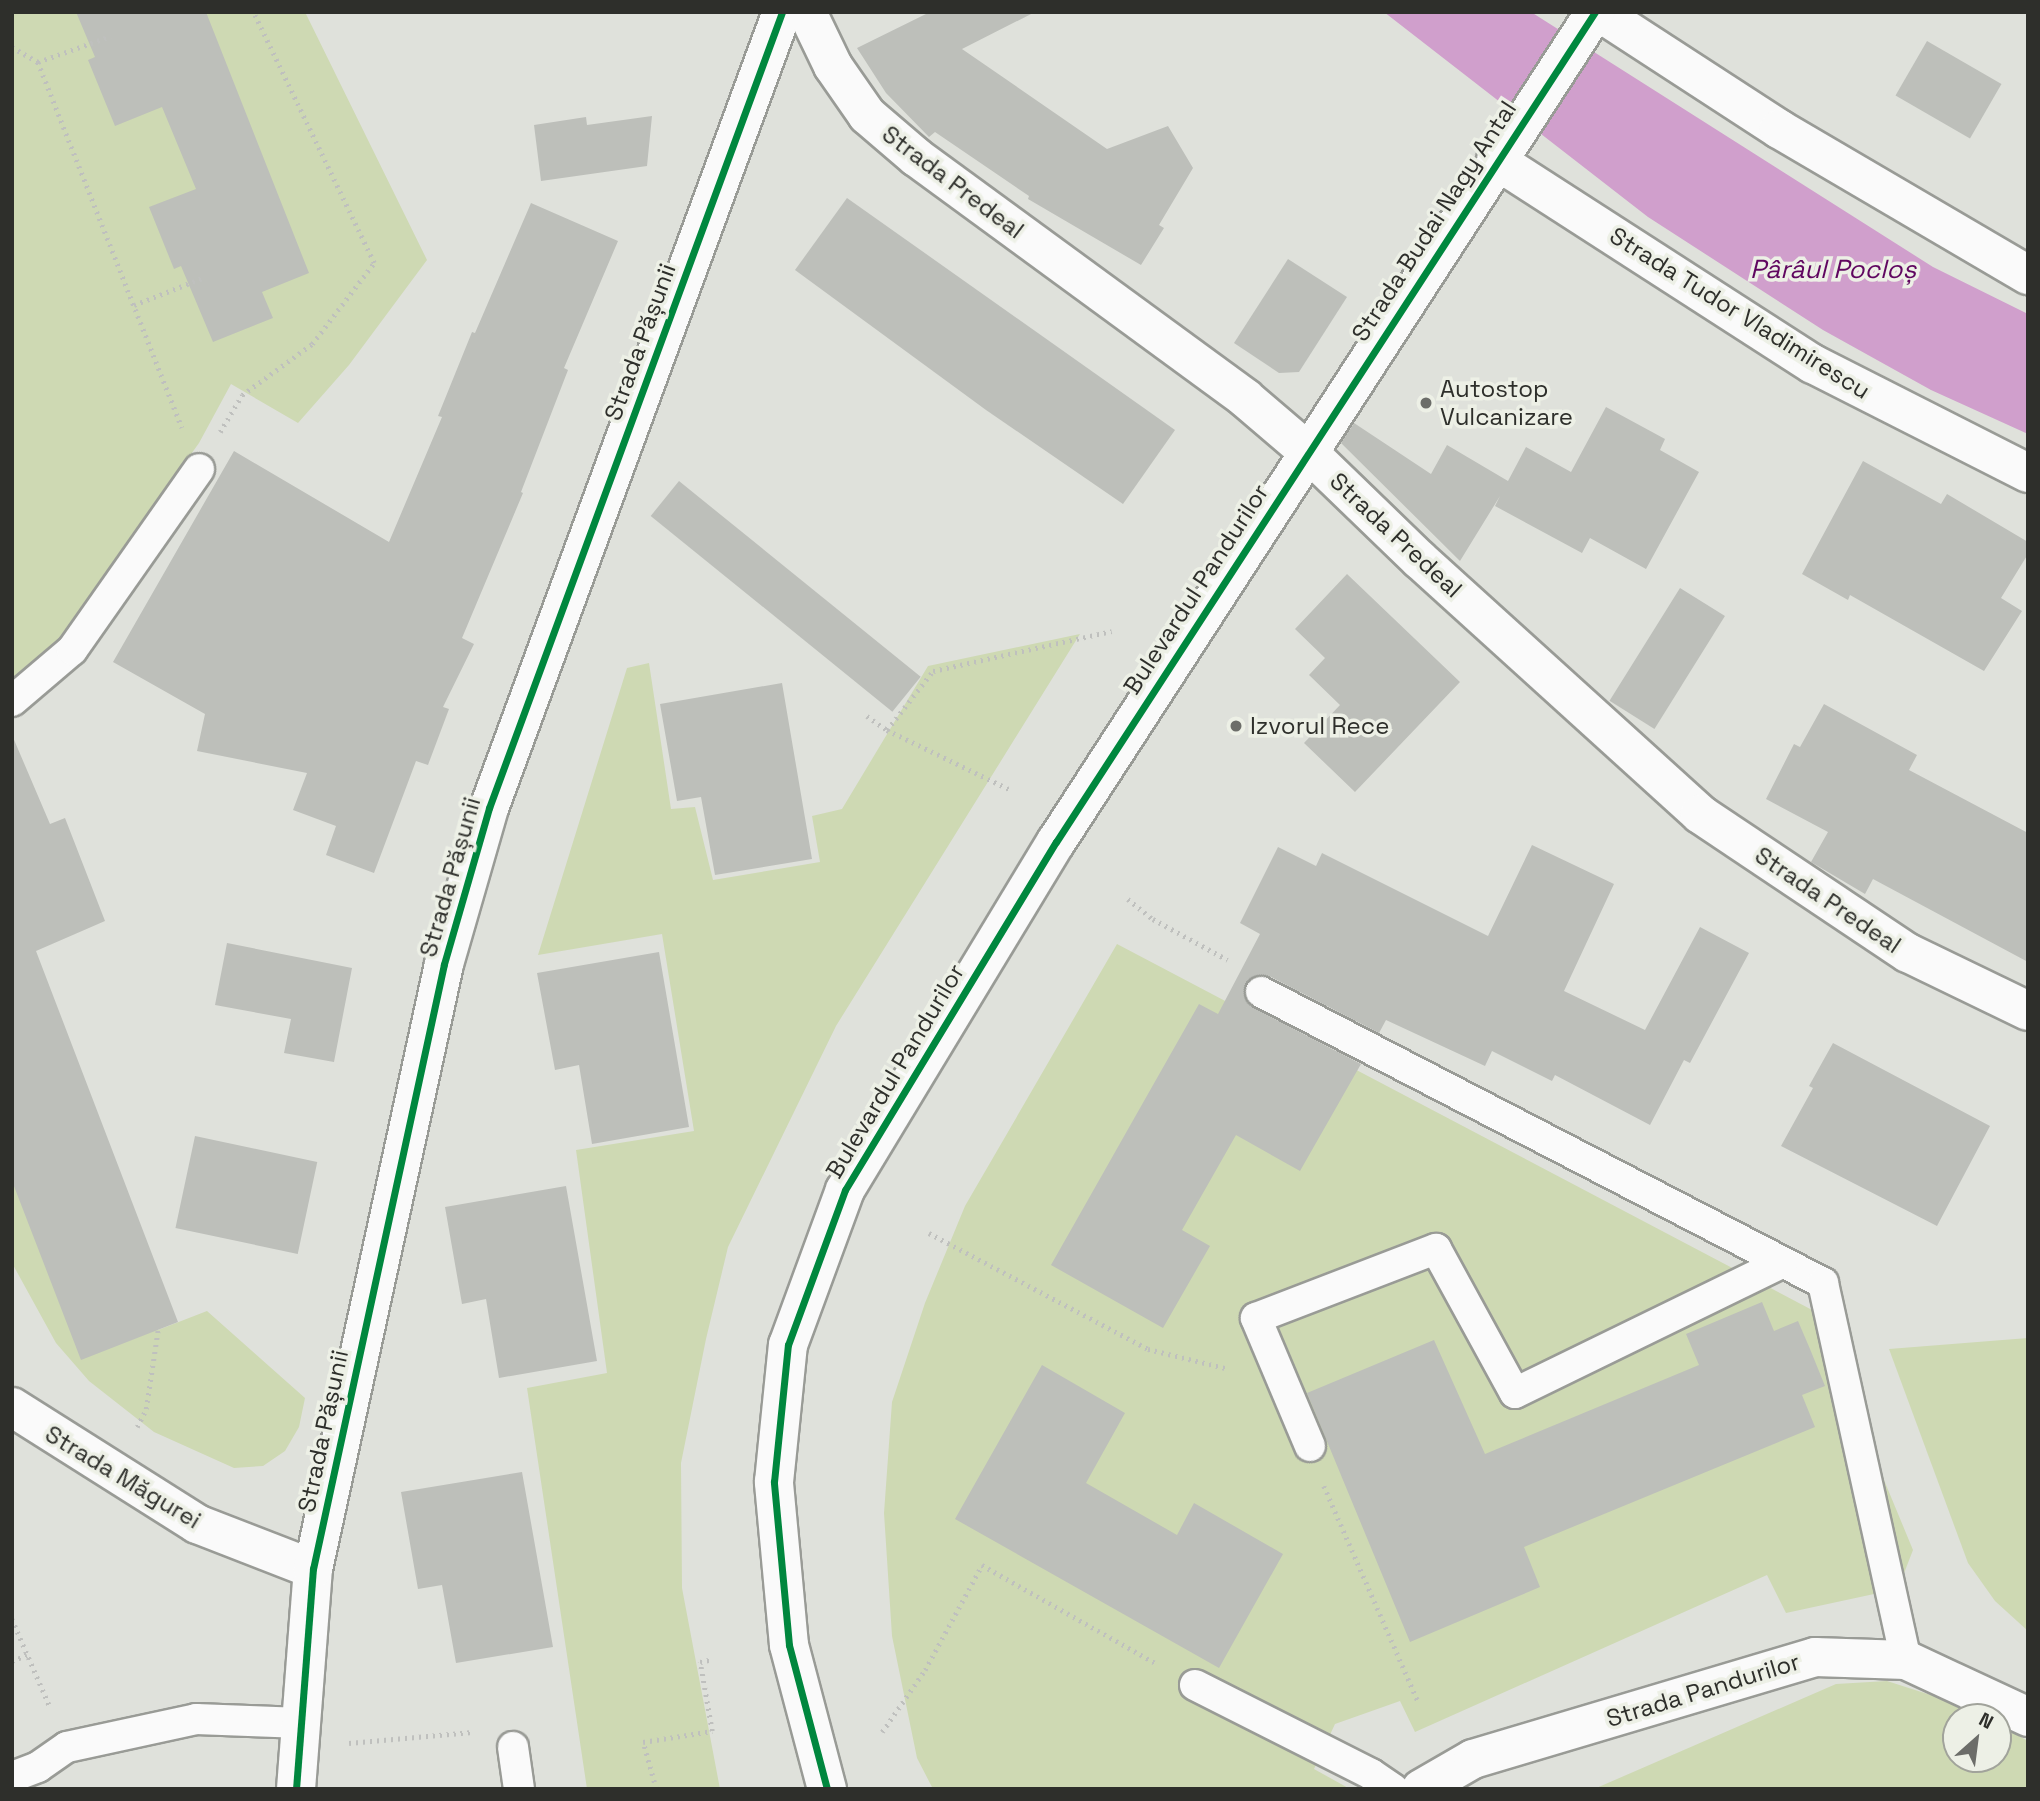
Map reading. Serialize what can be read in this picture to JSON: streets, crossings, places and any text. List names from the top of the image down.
{
  "streets": {
    "street": [
      "Strada Predeal",
      "Strada Budai Nagy Antal",
      "Strada Tudor Vladimirescu",
      "Strada Pășunii",
      "Bulevardul Pandurilor",
      "Strada Măgurei",
      "Strada Pandurilor"
    ]
  },
  "crossings": [
    ["Strada Predeal", "Strada Budai Nagy Antal"],
    ["Strada Predeal", "Bulevardul Pandurilor"],
    ["Strada Budai Nagy Antal", "Strada Tudor Vladimirescu"],
    ["Strada Budai Nagy Antal", "Bulevardul Pandurilor"],
    ["Strada Pășunii", "Strada Măgurei"]
  ],
  "water": ["Pârâul Pocloș"],
  "places": ["Autostop Vulcanizare", "Izvorul Rece"],
  "north": "top right"
}
